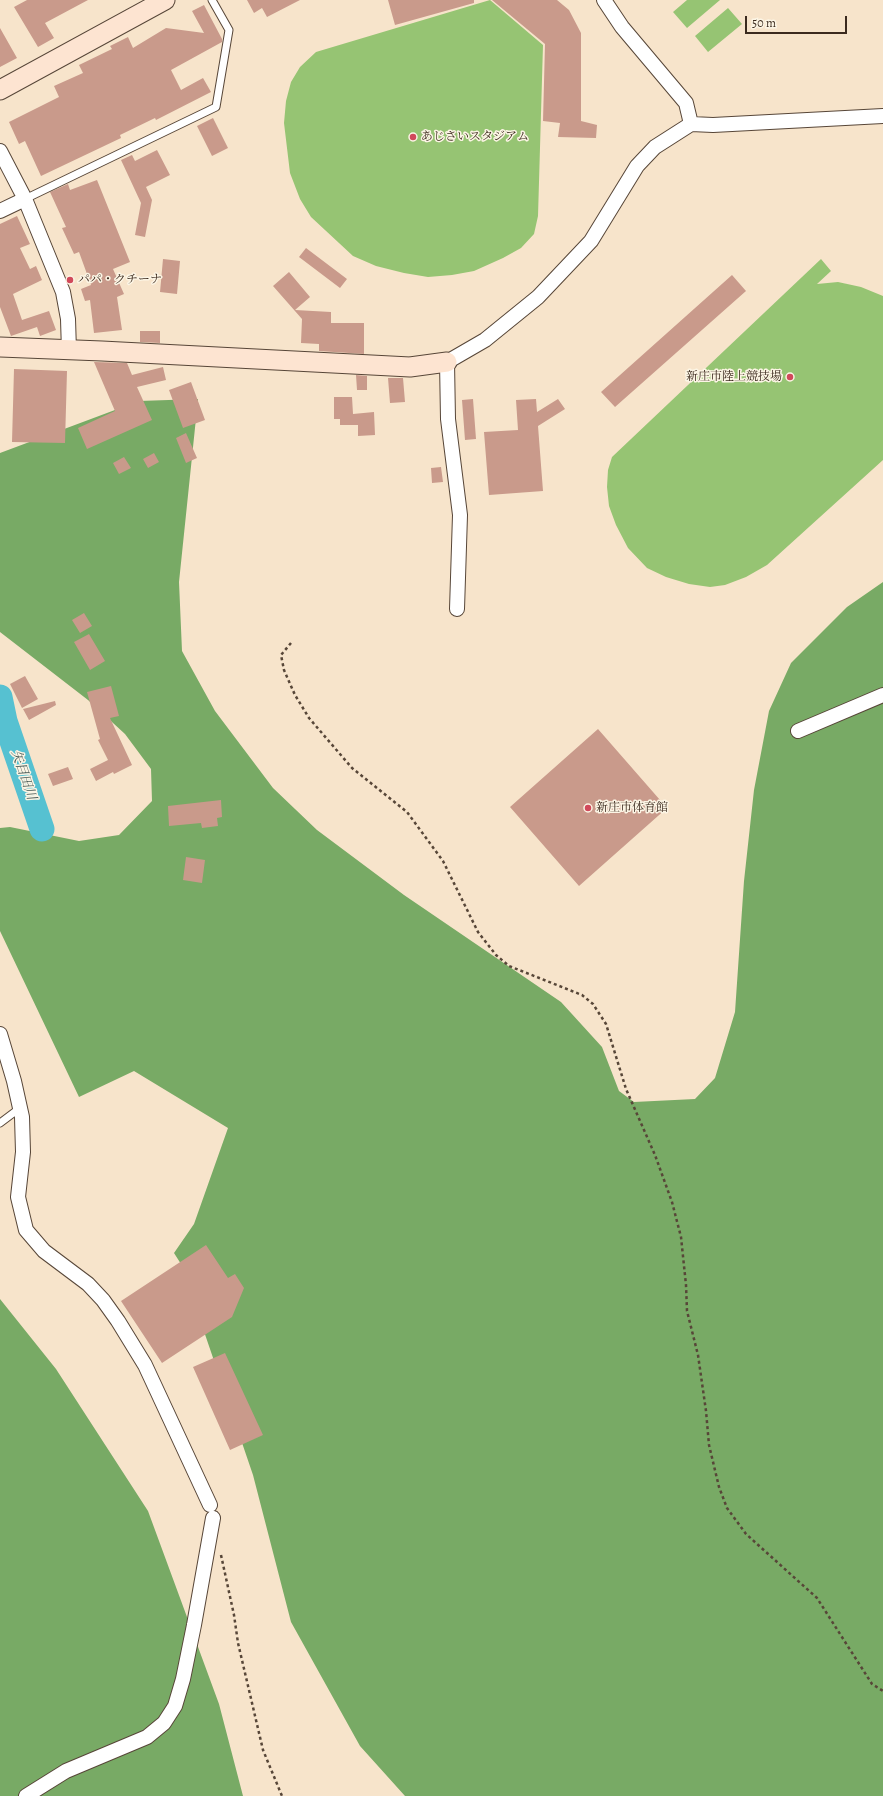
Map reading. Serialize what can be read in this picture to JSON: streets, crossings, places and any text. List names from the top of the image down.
{
  "water": ["矢目田川"],
  "places": [
    "あじさいスタジアム",
    "パパ・クチーナ",
    "新庄市陸上競技場",
    "新庄市体育館"
  ],
  "scale_bar": "50 m"
}
